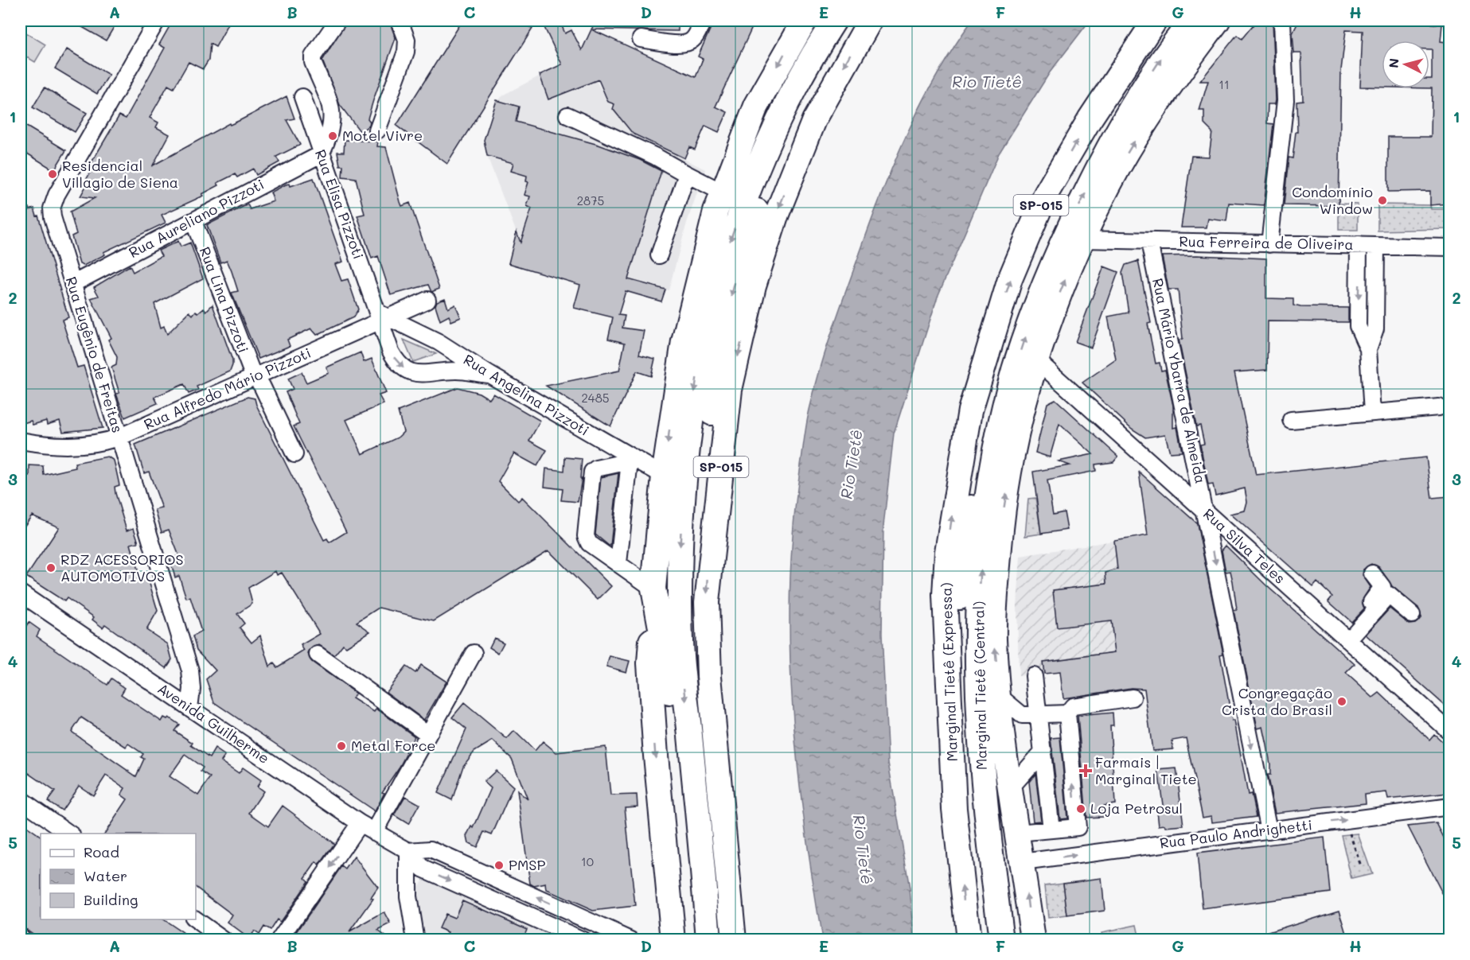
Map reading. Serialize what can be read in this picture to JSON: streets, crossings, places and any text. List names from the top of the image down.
{
  "streets": {
    "highway": ["SP-015", "Marginal Tietê (Expressa)", "Marginal Tietê (Central)"],
    "street": [
      "Rua Elisa Pizzoti",
      "Rua Aureliano Pizzoti",
      "Rua Ferreira de Oliveira",
      "Rua Lina Pizzoti",
      "Rua Eugênio de Freitas",
      "Rua Mário Ybarra de Almeida",
      "Rua Alfredo Mário Pizzoti",
      "Rua Angelina Pizzoti",
      "Rua Silva Teles",
      "Avenida Guilherme",
      "Rua Paulo Andrighetti"
    ]
  },
  "crossings": [
    ["Rua Elisa Pizzoti", "Rua Aureliano Pizzoti"],
    ["Rua Elisa Pizzoti", "Rua Alfredo Mário Pizzoti"],
    ["Rua Elisa Pizzoti", "Rua Angelina Pizzoti"],
    ["Rua Aureliano Pizzoti", "Rua Lina Pizzoti"],
    ["Rua Aureliano Pizzoti", "Rua Eugênio de Freitas"],
    ["Rua Ferreira de Oliveira", "Rua Mário Ybarra de Almeida"],
    ["Rua Lina Pizzoti", "Rua Alfredo Mário Pizzoti"],
    ["Rua Eugênio de Freitas", "Rua Alfredo Mário Pizzoti"],
    ["Rua Eugênio de Freitas", "Avenida Guilherme"],
    ["Rua Mário Ybarra de Almeida", "Rua Silva Teles"],
    ["Rua Mário Ybarra de Almeida", "Rua Paulo Andrighetti"],
    ["Rua Alfredo Mário Pizzoti", "Rua Angelina Pizzoti"]
  ],
  "one_way": ["Rua Mário Ybarra de Almeida", "Rua Paulo Andrighetti"],
  "water": ["Rio Tietê"],
  "places": {
    "other": [
      "Motel Vivre",
      "Residencial Villagio de Siena",
      "Condomínio Window",
      "RDZ ACESSORIOS AUTOMOTIVOS",
      "Congregação Crista do Brasil",
      "Metal Force",
      "Loja Petrosul",
      "PMSP"
    ],
    "health": ["Farmais | Marginal Tiete"]
  },
  "house_numbers": [
    "11",
    "2875",
    "2485",
    "10"
  ],
  "legend": ["Road", "Water", "Building"],
  "north": "left",
  "grid": {
    "columns": [
      "A",
      "B",
      "C",
      "D",
      "E",
      "F",
      "G",
      "H"
    ],
    "rows": [
      "1",
      "2",
      "3",
      "4",
      "5"
    ]
  }
}
